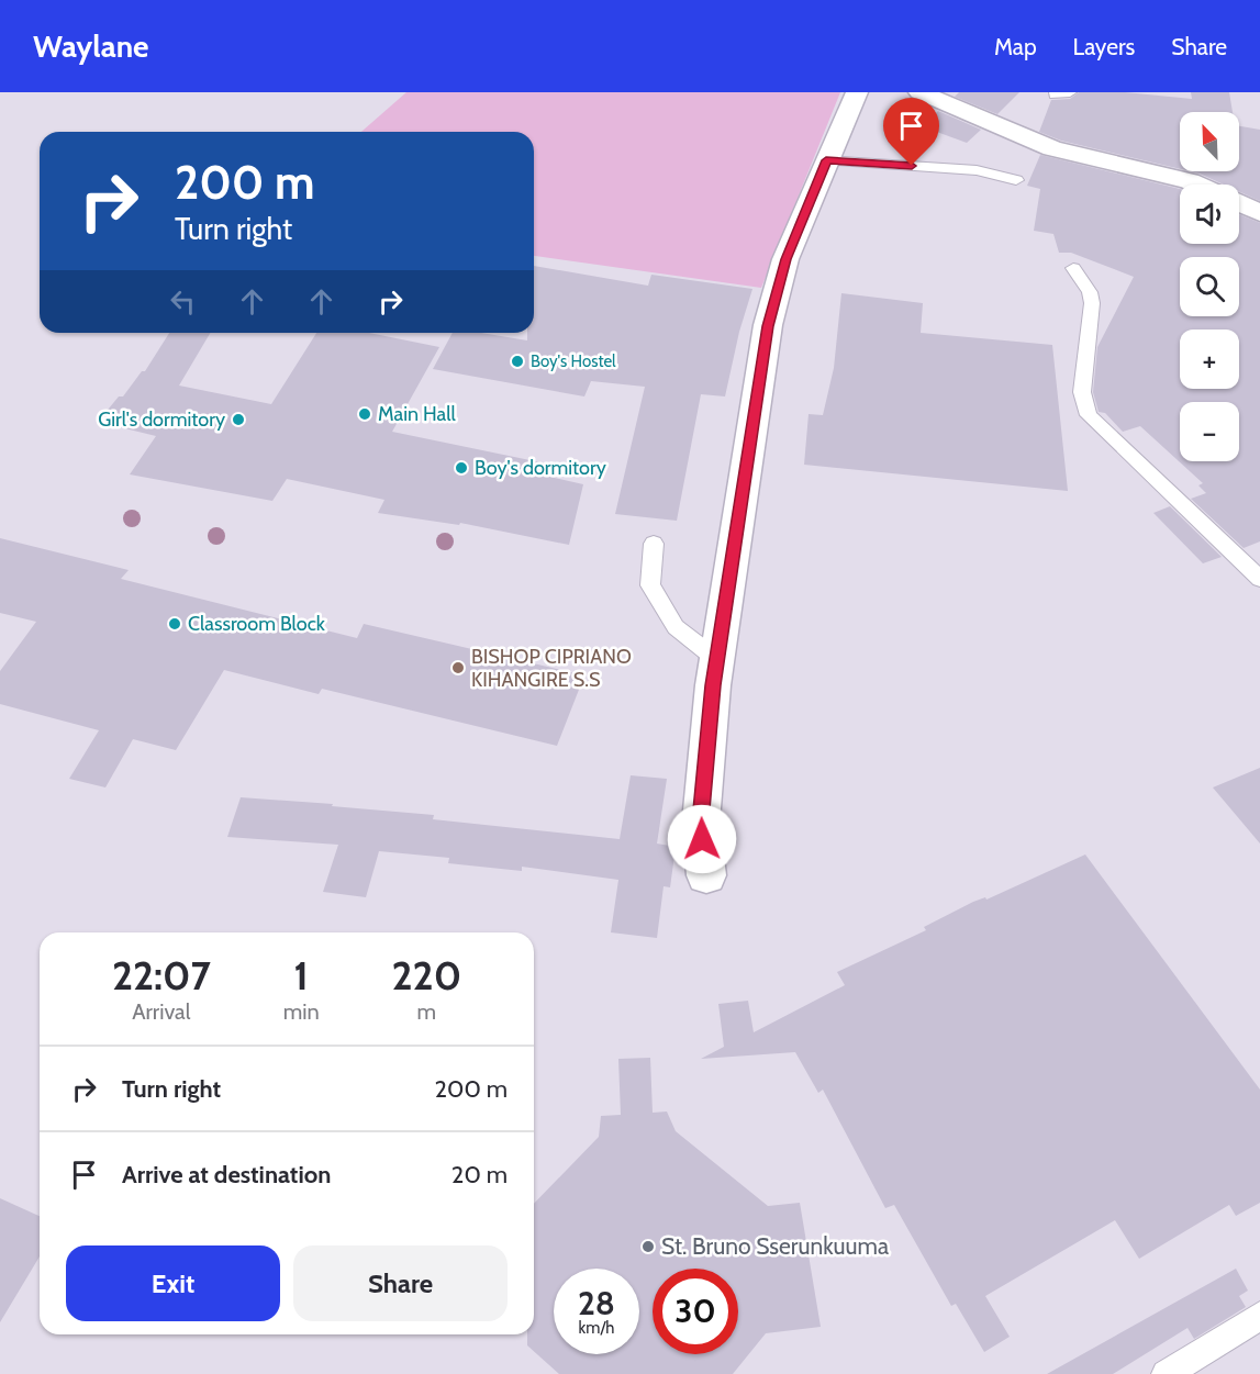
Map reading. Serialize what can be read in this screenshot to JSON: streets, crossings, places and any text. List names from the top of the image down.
{
  "places": [
    "Boy's Hostel",
    "Main Hall",
    "Girl's dormitory",
    "Boy's dormitory",
    "Classroom Block",
    "BISHOP CIPRIANO KIHANGIRE S.S",
    "St. Bruno Sserunkuuma"
  ],
  "north": "top left",
  "page": {
    "header": "Waylane",
    "nav": ["Map", "Layers", "Share"],
    "map_buttons": ["+", "−"],
    "turn": ["200 m", "Turn right"],
    "eta": [
      "22:07",
      "Arrival",
      "1",
      "min",
      "220",
      "m"
    ],
    "list": [
      {
        "name": "Turn right",
        "value": "200 m"
      },
      {
        "name": "Arrive at destination",
        "value": "20 m"
      }
    ],
    "buttons": ["Exit", "Share"],
    "speed": "28 km/h",
    "limit": "30"
  }
}
